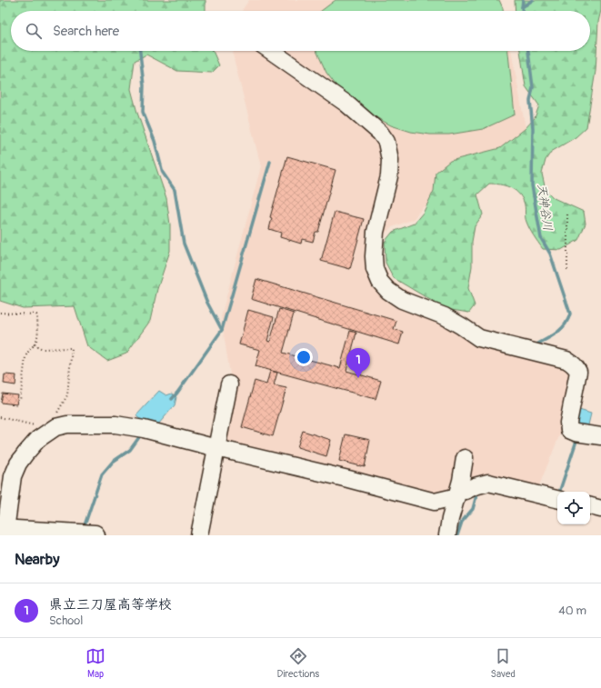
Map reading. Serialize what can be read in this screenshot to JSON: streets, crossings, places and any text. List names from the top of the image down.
{
  "water": ["天神谷川"],
  "page": {
    "search": "Search here",
    "pins": "1",
    "heading": "Nearby",
    "list": [
      {
        "mark": "1",
        "name": "県立三刀屋高等学校",
        "note": "School",
        "value": "40 m"
      }
    ],
    "nav": ["Map", "Directions", "Saved"]
  }
}
